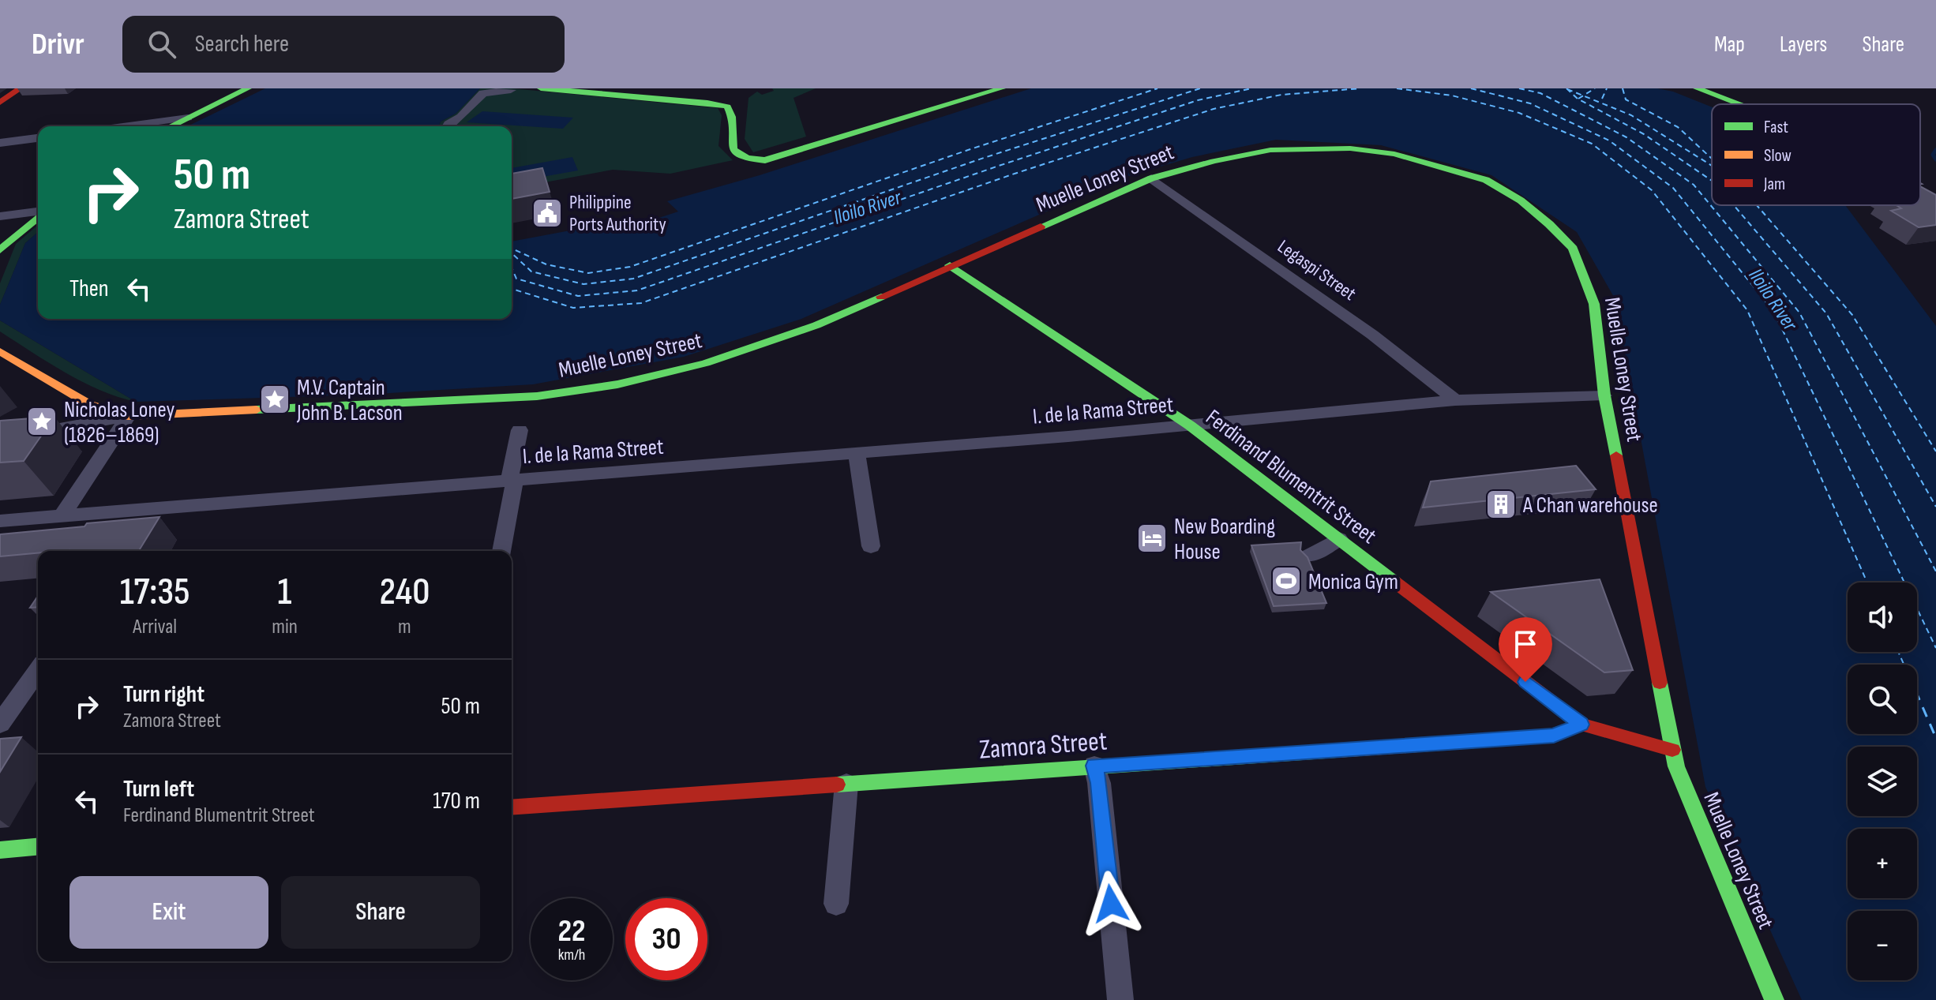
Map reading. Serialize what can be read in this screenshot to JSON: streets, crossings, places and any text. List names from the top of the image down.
{
  "streets": {
    "main road": ["Muelle Loney Street", "Ferdinand Blumentrit Street", "Zamora Street"],
    "street": ["Legaspi Street", "I. de la Rama Street"]
  },
  "crossings": [
    ["Muelle Loney Street", "Legaspi Street"],
    ["Muelle Loney Street", "Ferdinand Blumentrit Street"],
    ["I. de la Rama Street", "Ferdinand Blumentrit Street"],
    ["Ferdinand Blumentrit Street", "Zamora Street"]
  ],
  "water": ["Iloilo River"],
  "places": {
    "public building": ["Philippine Ports Authority"],
    "place": ["M.V. Captain John B. Lacson", "Nicholas Loney (1826–1869)"],
    "building": ["A Chan warehouse"],
    "hotel": ["New Boarding House"],
    "sports": ["Monica Gym"]
  },
  "legend": ["Fast", "Slow", "Jam"],
  "page": {
    "header": "Drivr",
    "search": "Search here",
    "nav": ["Map", "Layers", "Share"],
    "turn": ["50 m", "Zamora Street"],
    "then": "Then",
    "eta": [
      "17:35",
      "Arrival",
      "1",
      "min",
      "240",
      "m"
    ],
    "map_buttons": ["+", "−"],
    "list": [
      {
        "name": "Turn right",
        "note": "Zamora Street",
        "value": "50 m"
      },
      {
        "name": "Turn left",
        "note": "Ferdinand Blumentrit Street",
        "value": "170 m"
      }
    ],
    "buttons": ["Exit", "Share"],
    "speed": "22 km/h",
    "limit": "30"
  }
}
